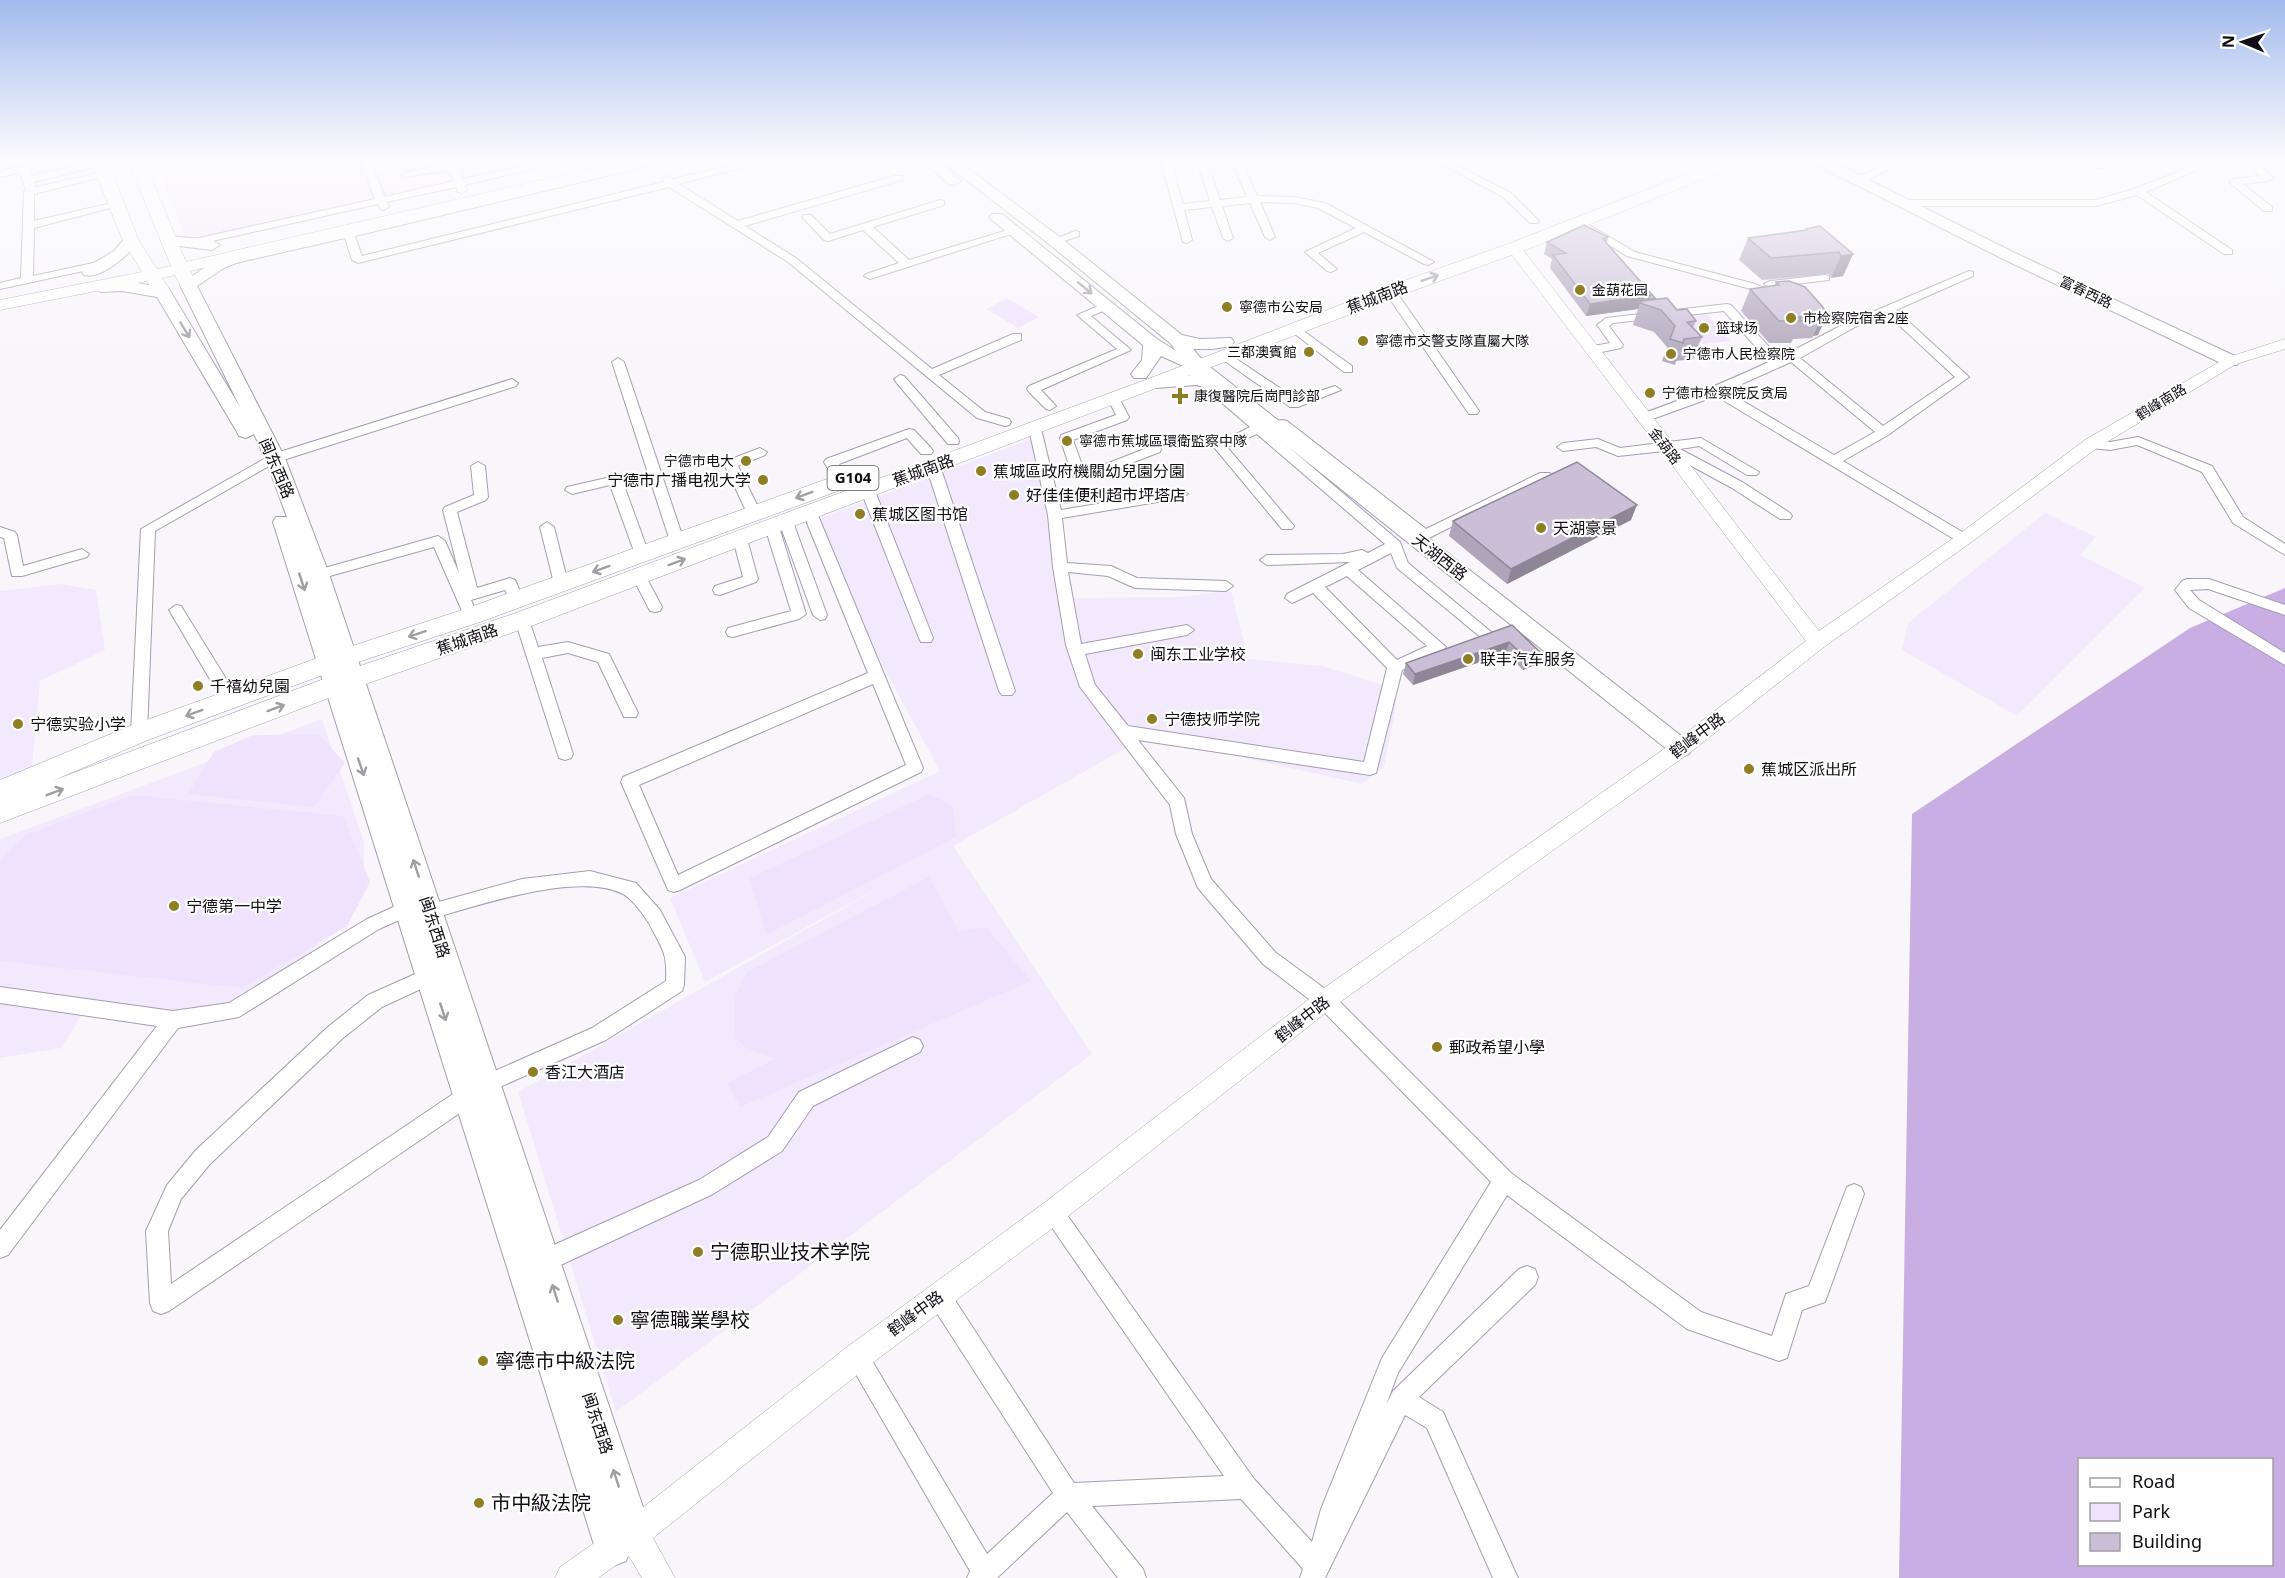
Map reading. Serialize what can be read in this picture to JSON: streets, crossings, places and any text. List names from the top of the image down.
{
  "streets": {
    "highway": ["蕉城南路", "G104"],
    "main road": ["富春西路", "闽东西路", "天湖西路"],
    "street": ["鹤峰南路", "金葫路", "鹤峰中路"]
  },
  "crossings": [
    ["富春西路", "鹤峰南路"],
    ["蕉城南路", "金葫路"],
    ["蕉城南路", "闽东西路"],
    ["蕉城南路", "天湖西路"],
    ["鹤峰南路", "鹤峰中路"],
    ["金葫路", "鹤峰中路"],
    ["闽东西路", "鹤峰中路"],
    ["天湖西路", "鹤峰中路"]
  ],
  "places": {
    "other": [
      "金葫花园",
      "寧德市公安局",
      "市检察院宿舍2座",
      "篮球场",
      "寧德市交警支隊直屬大隊",
      "三都澳賓館",
      "宁德市人民检察院",
      "宁德市检察院反贪局",
      "寧德市蕉城區環衛監察中隊",
      "宁德市电大",
      "蕉城區政府機關幼兒園分園",
      "宁德市广播电视大学",
      "好佳佳便利超市坪塔店",
      "蕉城区图书馆",
      "天湖豪景",
      "闽东工业学校",
      "联丰汽车服务",
      "千禧幼兒園",
      "宁德技师学院",
      "宁德实验小学",
      "蕉城区派出所",
      "宁德第一中学",
      "郵政希望小學",
      "香江大酒店",
      "宁德职业技术学院",
      "寧德職業學校",
      "寧德市中級法院",
      "市中級法院"
    ],
    "health": ["康復醫院后崗門診部"]
  },
  "legend": ["Road", "Park", "Building"],
  "north": "left"
}
